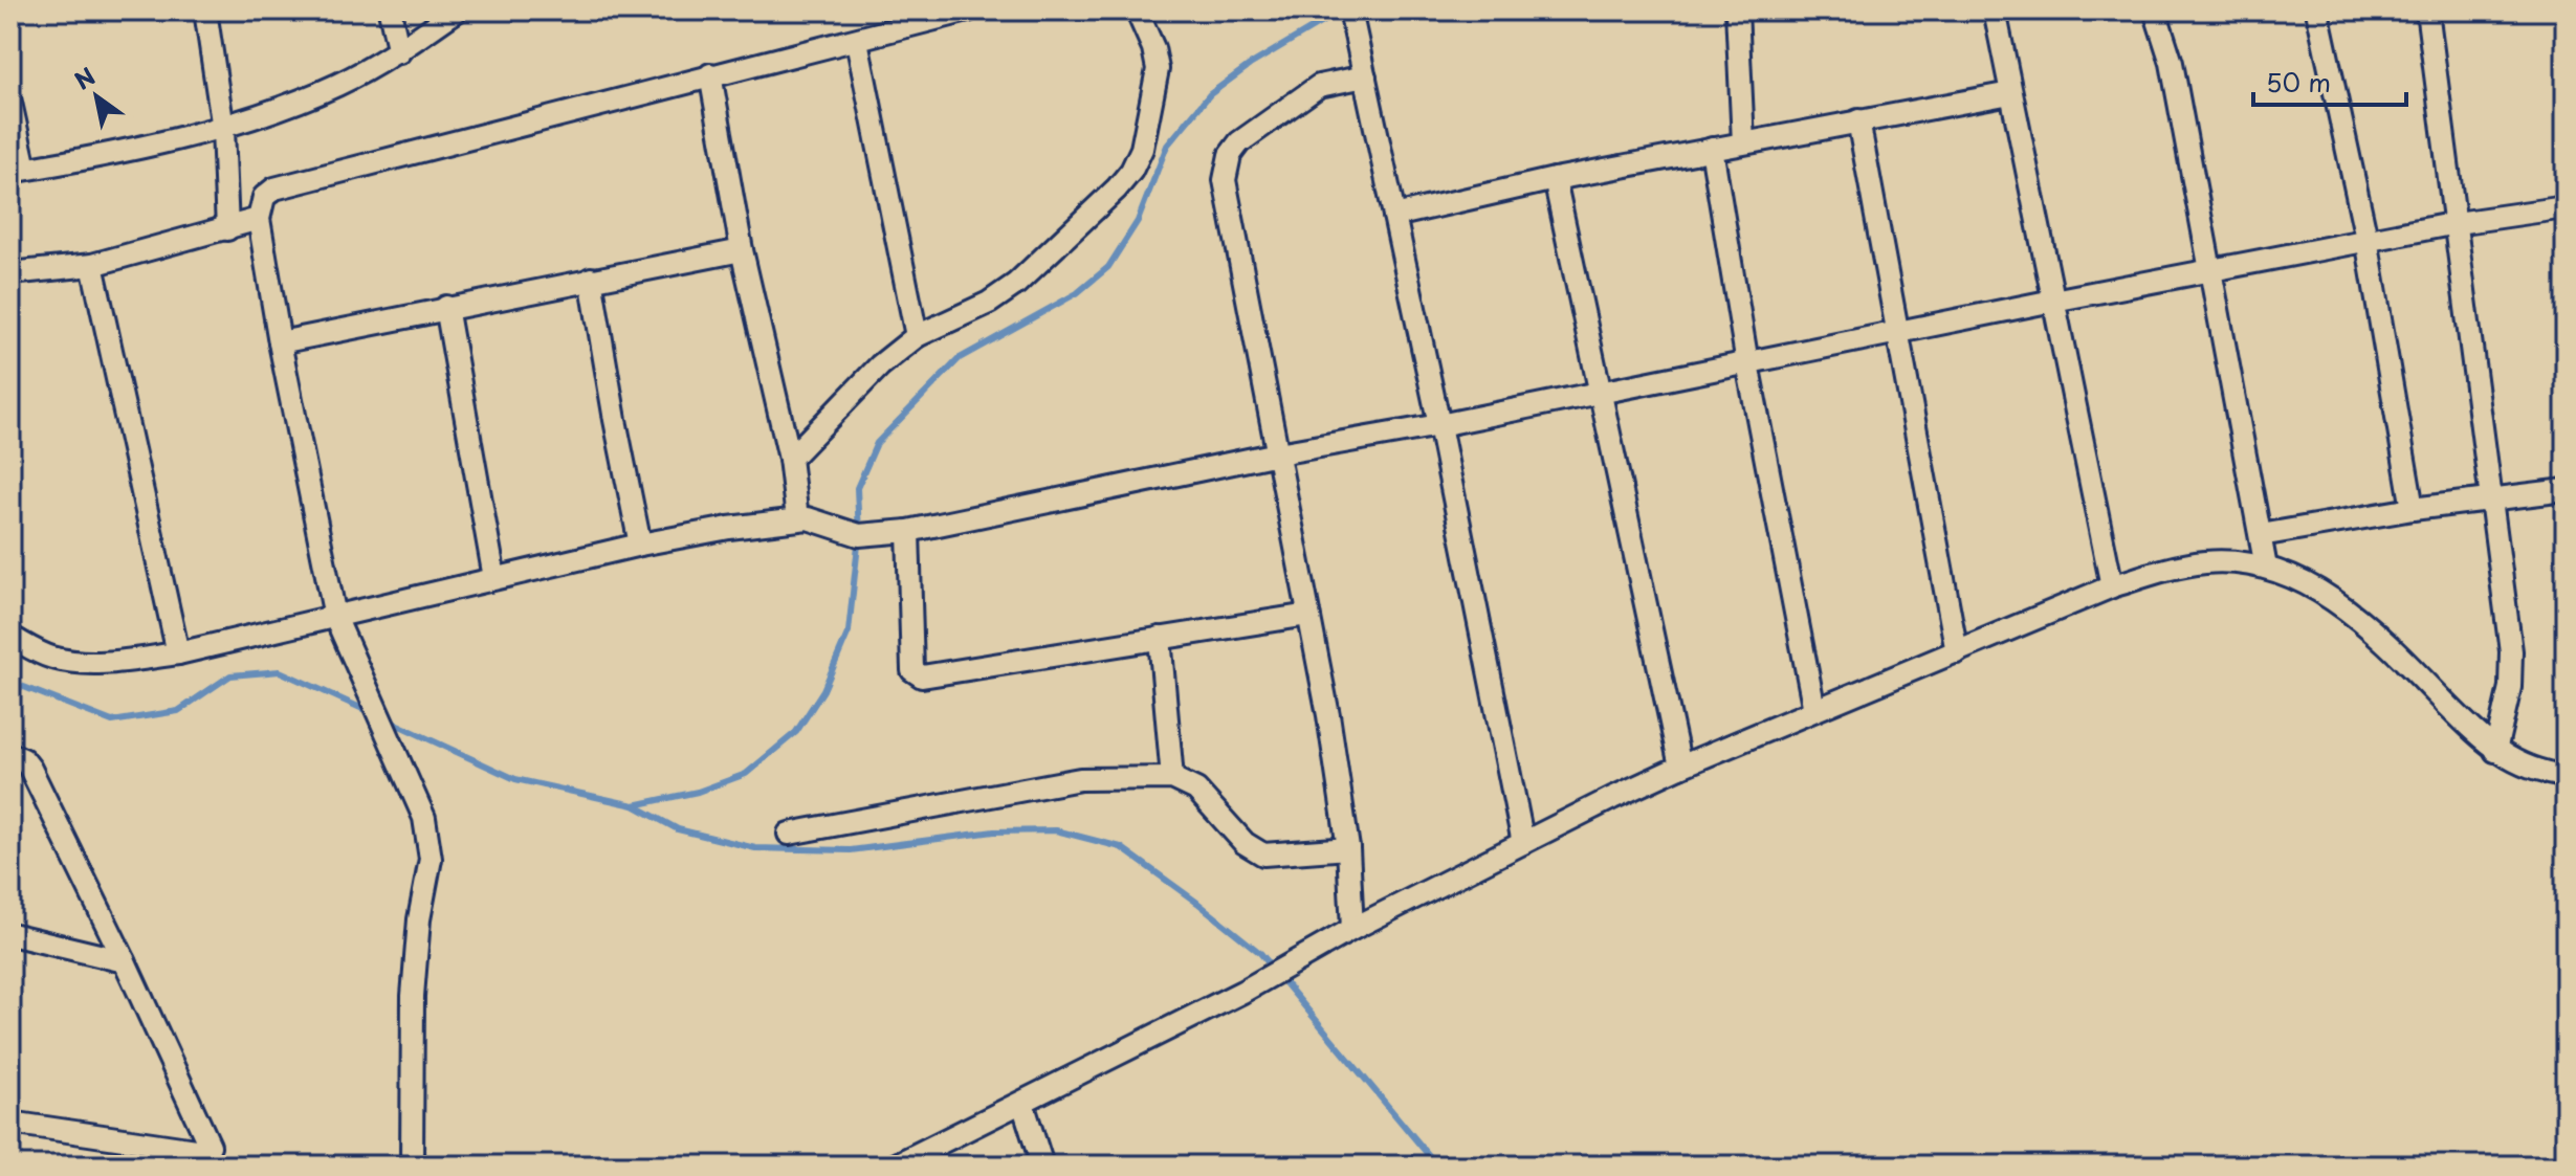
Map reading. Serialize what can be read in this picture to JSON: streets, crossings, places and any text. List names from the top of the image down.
{
  "scale_bar": "50 m",
  "north": "top left"
}
